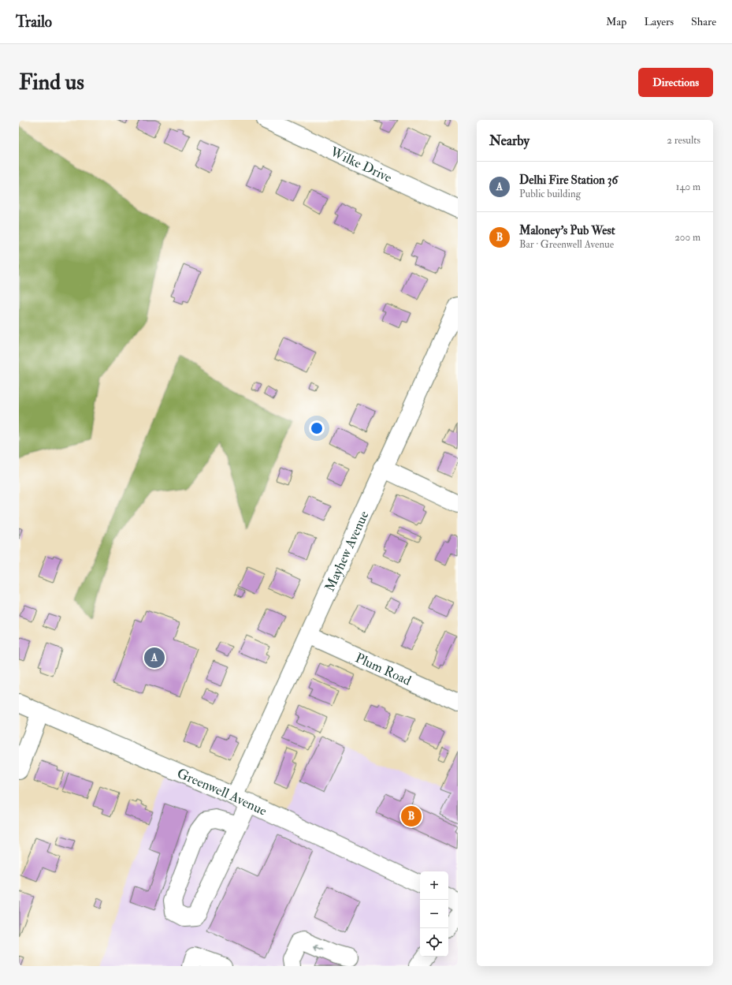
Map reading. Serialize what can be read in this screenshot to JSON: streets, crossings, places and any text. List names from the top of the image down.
{
  "streets": {
    "street": [
      "Wilke Drive",
      "Mayhew Avenue",
      "Plum Road",
      "Greenwell Avenue"
    ]
  },
  "crossings": [
    ["Mayhew Avenue", "Plum Road"],
    ["Mayhew Avenue", "Greenwell Avenue"]
  ],
  "page": {
    "header": "Trailo",
    "nav": ["Map", "Layers", "Share"],
    "buttons": "Directions",
    "title": "Find us",
    "heading": ["Nearby", "2 results"],
    "list": [
      {
        "mark": "A",
        "name": "Delhi Fire Station 36",
        "note": "Public building",
        "value": "140 m"
      },
      {
        "mark": "B",
        "name": "Maloney's Pub West",
        "note": "Bar · Greenwell Avenue",
        "value": "200 m"
      }
    ],
    "pins": ["A", "B"],
    "map_buttons": ["+", "−"]
  }
}
